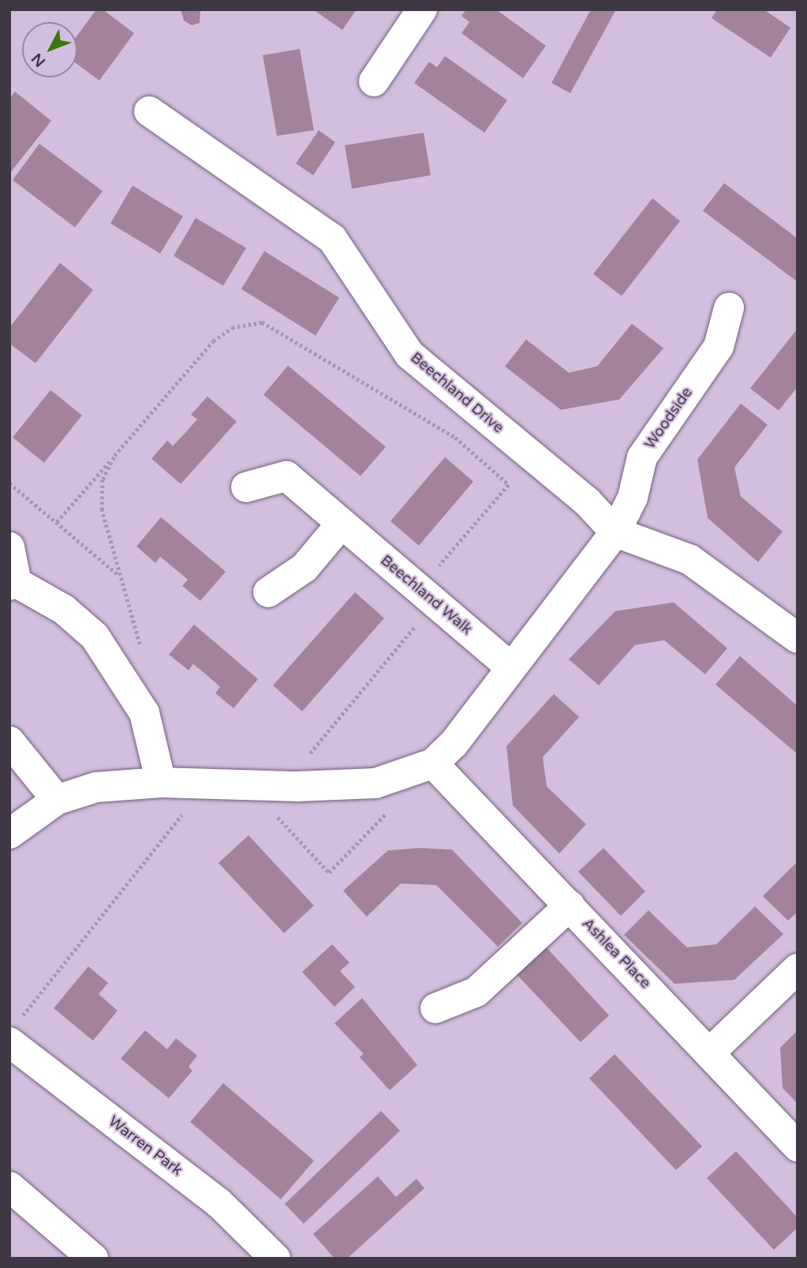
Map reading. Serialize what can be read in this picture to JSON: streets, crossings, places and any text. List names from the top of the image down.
{
  "streets": {
    "street": [
      "Beechland Drive",
      "Woodside",
      "Beechland Walk",
      "Ashlea Place",
      "Warren Park"
    ]
  },
  "crossings": [
    ["Beechland Drive", "Woodside"],
    ["Woodside", "Beechland Walk"],
    ["Woodside", "Ashlea Place"]
  ],
  "north": "bottom left"
}
